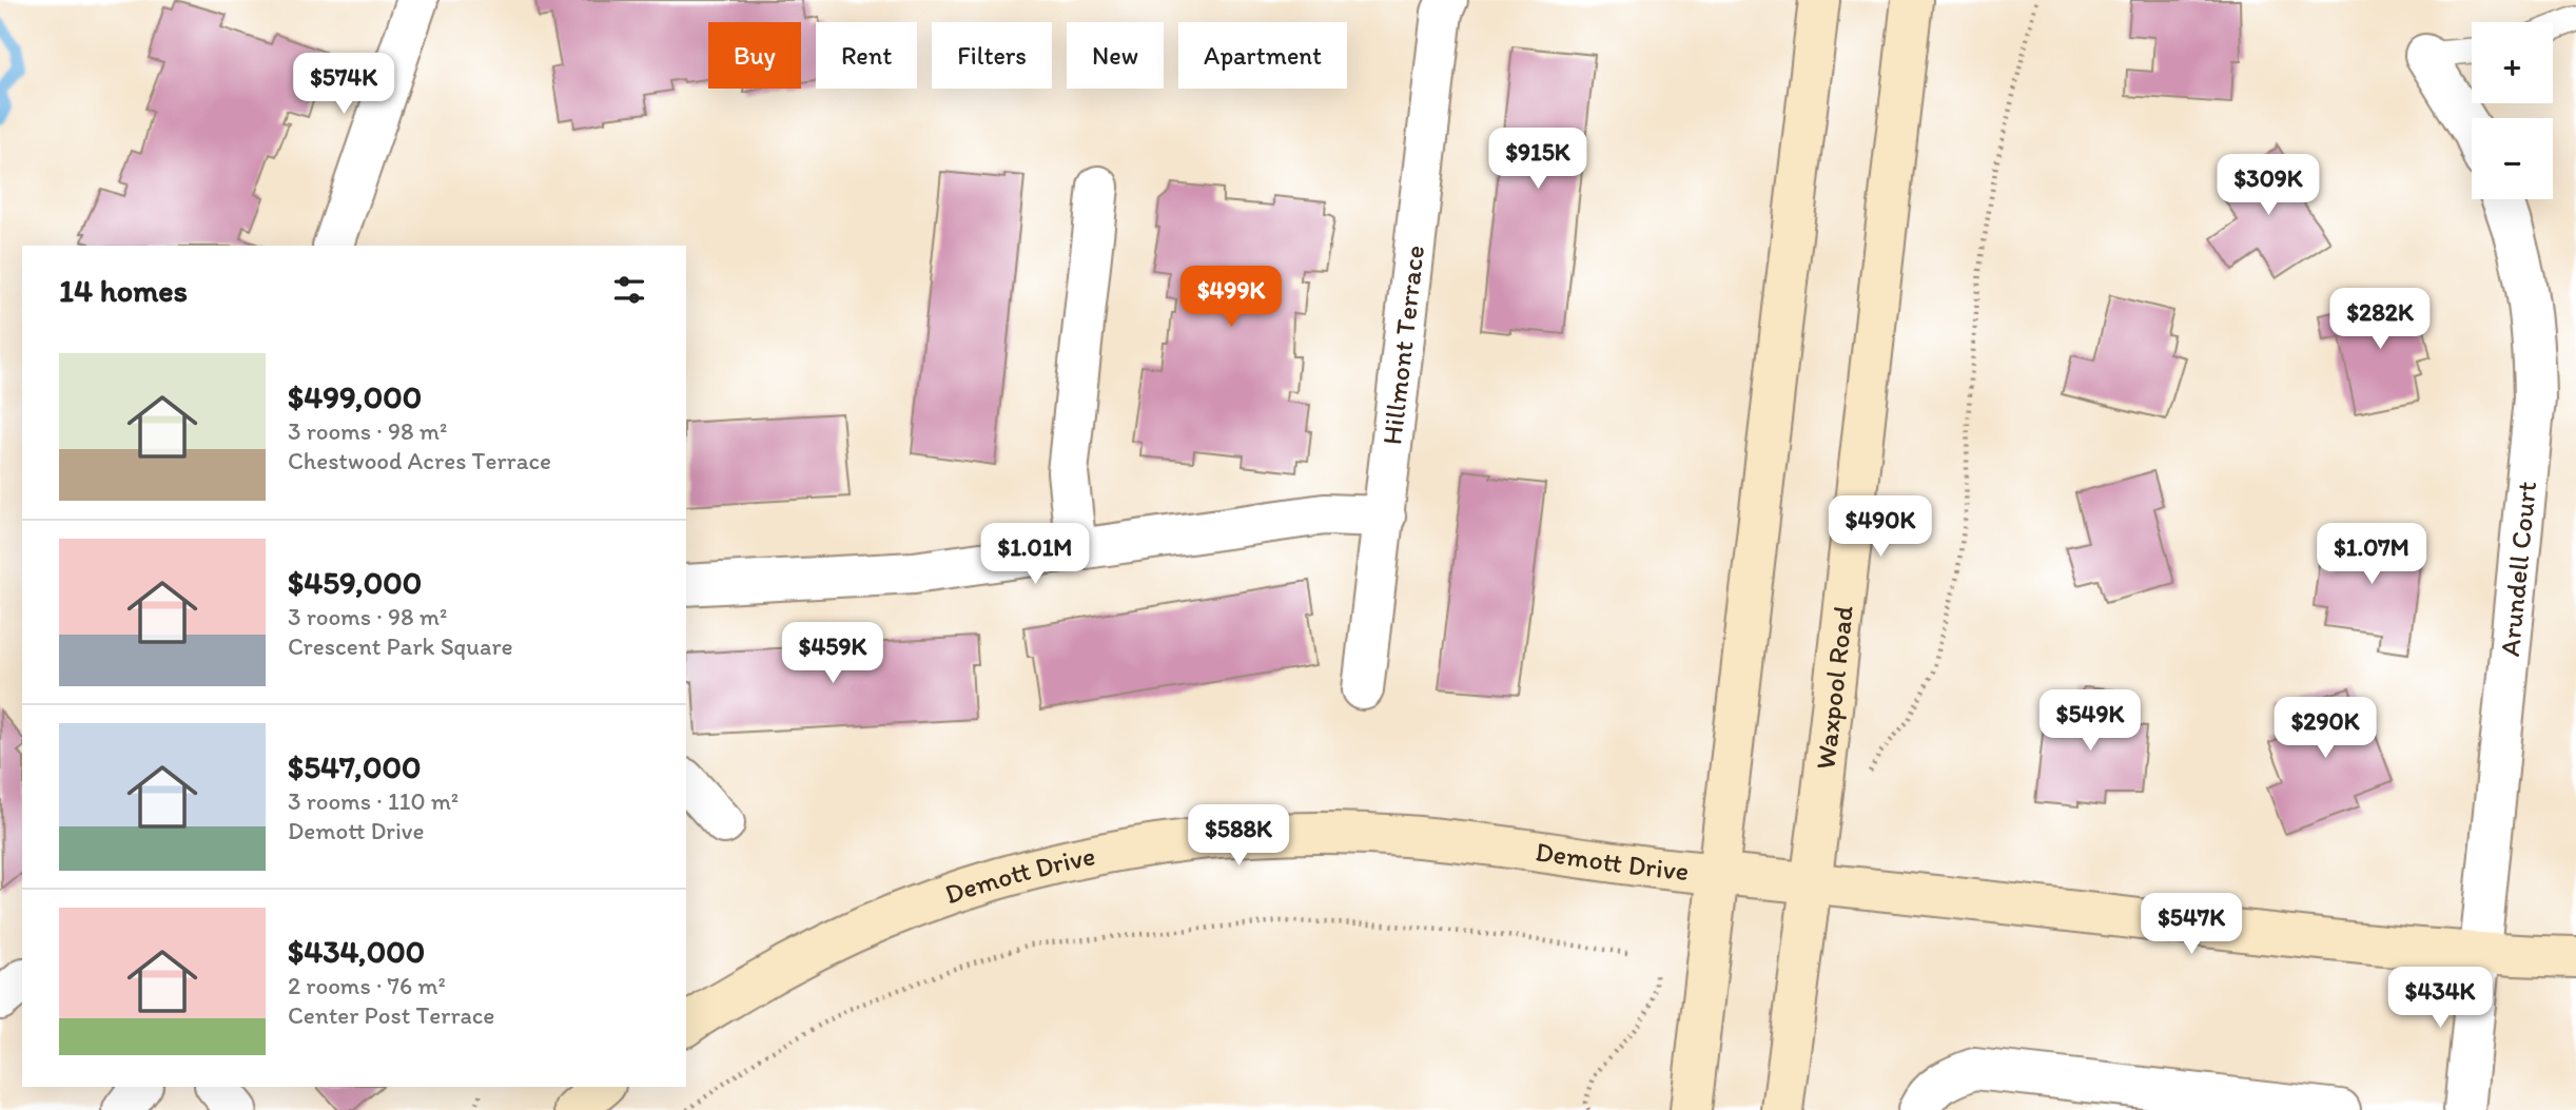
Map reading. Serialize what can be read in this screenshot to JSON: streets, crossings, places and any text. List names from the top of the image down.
{
  "streets": {
    "street": [
      "Hillmont Terrace",
      "Arundell Court",
      "Waxpool Road",
      "Demott Drive"
    ]
  },
  "crossings": [
    ["Arundell Court", "Demott Drive"],
    ["Waxpool Road", "Demott Drive"]
  ],
  "page": {
    "map_buttons": ["+", "−"],
    "chip": [
      "Buy",
      "Rent",
      "Filters",
      "New",
      "Apartment"
    ],
    "price": [
      "$574K",
      "$915K",
      "$309K",
      "$499K",
      "$282K",
      "$490K",
      "$1.01M",
      "$1.07M",
      "$459K",
      "$549K",
      "$290K",
      "$588K",
      "$547K",
      "$434K"
    ],
    "heading": "14 homes",
    "list": [
      {
        "name": "$499,000",
        "note": "3 rooms · 98 m² · Chestwood Acres Terrace"
      },
      {
        "name": "$459,000",
        "note": "3 rooms · 98 m² · Crescent Park Square"
      },
      {
        "name": "$547,000",
        "note": "3 rooms · 110 m² · Demott Drive"
      },
      {
        "name": "$434,000",
        "note": "2 rooms · 76 m² · Center Post Terrace"
      }
    ]
  }
}
